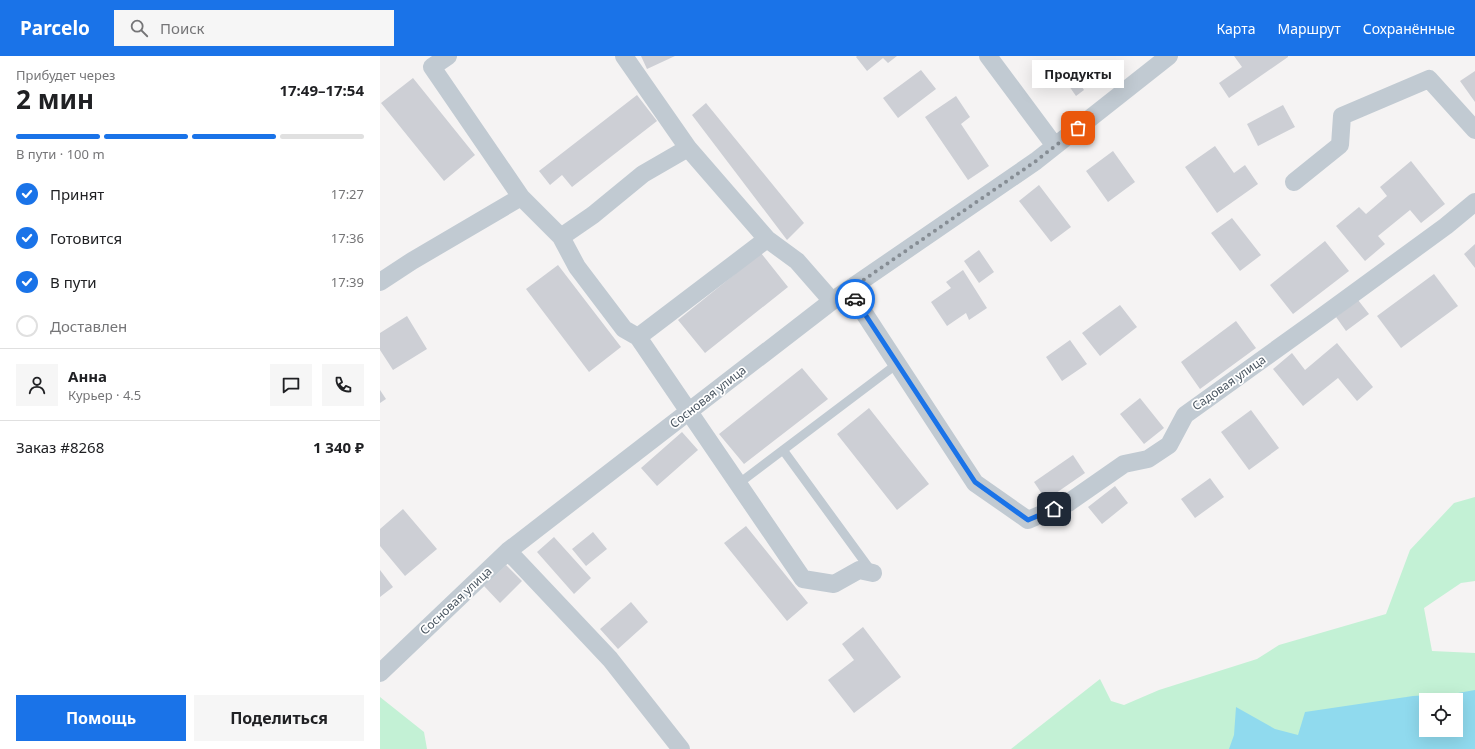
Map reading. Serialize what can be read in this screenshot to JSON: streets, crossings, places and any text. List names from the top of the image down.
{
  "streets": {
    "street": ["Садовая улица", "Сосновая улица"]
  },
  "crossings": [
    ["Садовая улица", "Сосновая улица"]
  ],
  "places": ["Продукты"],
  "page": {
    "header": "Parcelo",
    "search": "Поиск",
    "nav": ["Карта", "Маршрут", "Сохранённые"],
    "heading": ["2 мин", "Прибудет через", "17:49–17:54"],
    "panel": [
      "Анна",
      "Курьер · 4.5",
      "Заказ #8268",
      "1 340 ₽"
    ],
    "bubble": "Продукты",
    "bar": "В пути · 100 m",
    "list": [
      ["Принят", "17:27"],
      ["Готовится", "17:36"],
      ["В пути", "17:39"],
      "Доставлен"
    ],
    "buttons": ["Помощь", "Поделиться"]
  }
}
